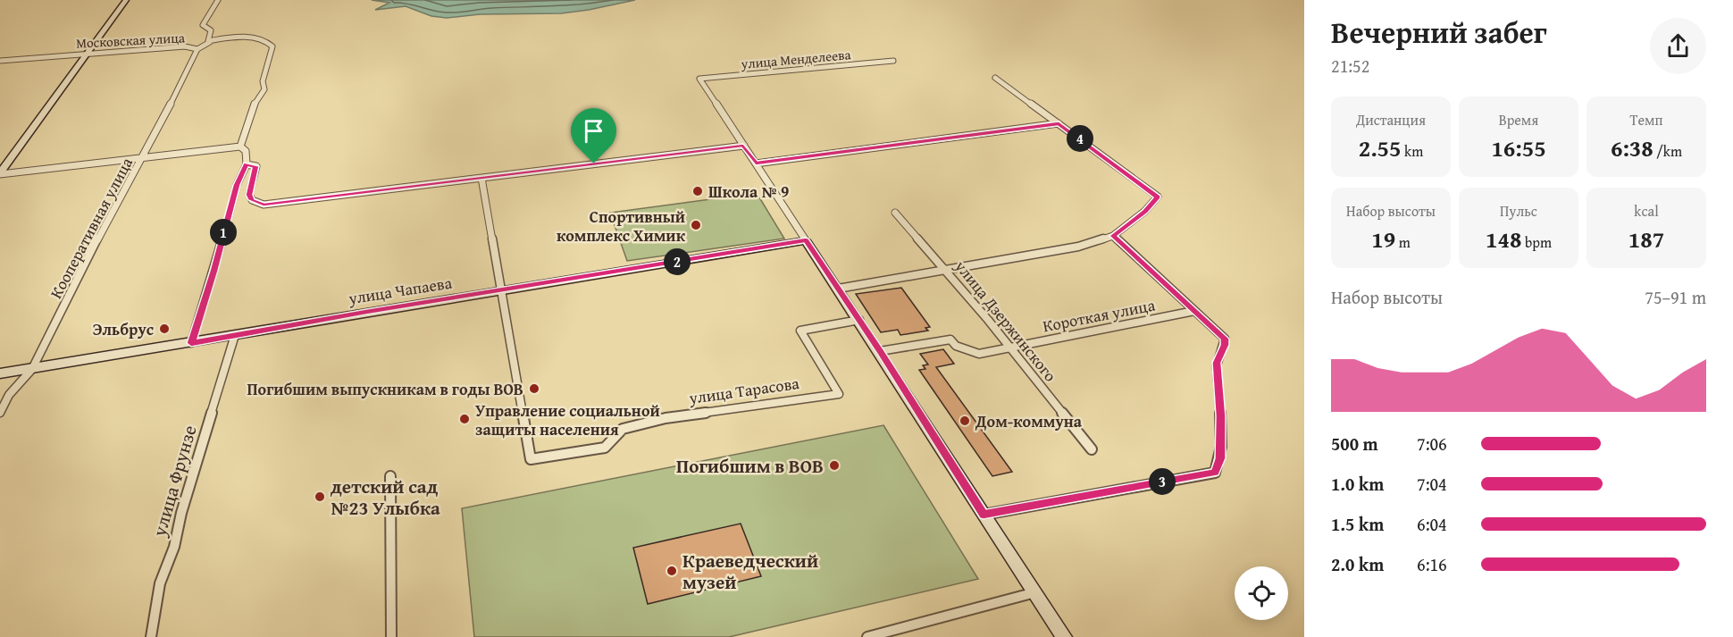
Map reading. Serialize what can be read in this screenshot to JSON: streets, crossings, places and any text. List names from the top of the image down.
{
  "streets": {
    "street": [
      "Московская улица",
      "улица Менделеева",
      "Кооперативная улица",
      "улица Чапаева",
      "Короткая улица",
      "улица Дзержинского",
      "улица Тарасова",
      "улица Фрунзе"
    ]
  },
  "crossings": [
    ["Московская улица", "Кооперативная улица"],
    ["Кооперативная улица", "улица Чапаева"],
    ["улица Чапаева", "улица Тарасова"],
    ["улица Чапаева", "улица Фрунзе"],
    ["Короткая улица", "улица Дзержинского"]
  ],
  "places": [
    "Школа № 9",
    "Спортивный комплекс Химик",
    "Эльбрус",
    "Погибшим выпускникам в годы ВОВ",
    "Управление социальной защиты населения",
    "Дом-коммуна",
    "Погибшим в ВОВ",
    "детский сад №23 Улыбка",
    "Краеведческий музей"
  ],
  "page": {
    "heading": ["Вечерний забег", "21:52"],
    "stats": [
      ["Дистанция", "2.55 km"],
      ["Время", "16:55"],
      ["Темп", "6:38 /km"],
      ["Набор высоты", "19 m"],
      ["Пульс", "148 bpm"],
      ["kcal", "187"]
    ],
    "pins": [
      "4",
      "1",
      "2",
      "3"
    ],
    "chart": ["Набор высоты", "75–91 m"],
    "list": [
      {
        "name": "500 m",
        "note": "7:06"
      },
      {
        "name": "1.0 km",
        "note": "7:04"
      },
      {
        "name": "1.5 km",
        "note": "6:04"
      },
      {
        "name": "2.0 km",
        "note": "6:16"
      }
    ]
  }
}
